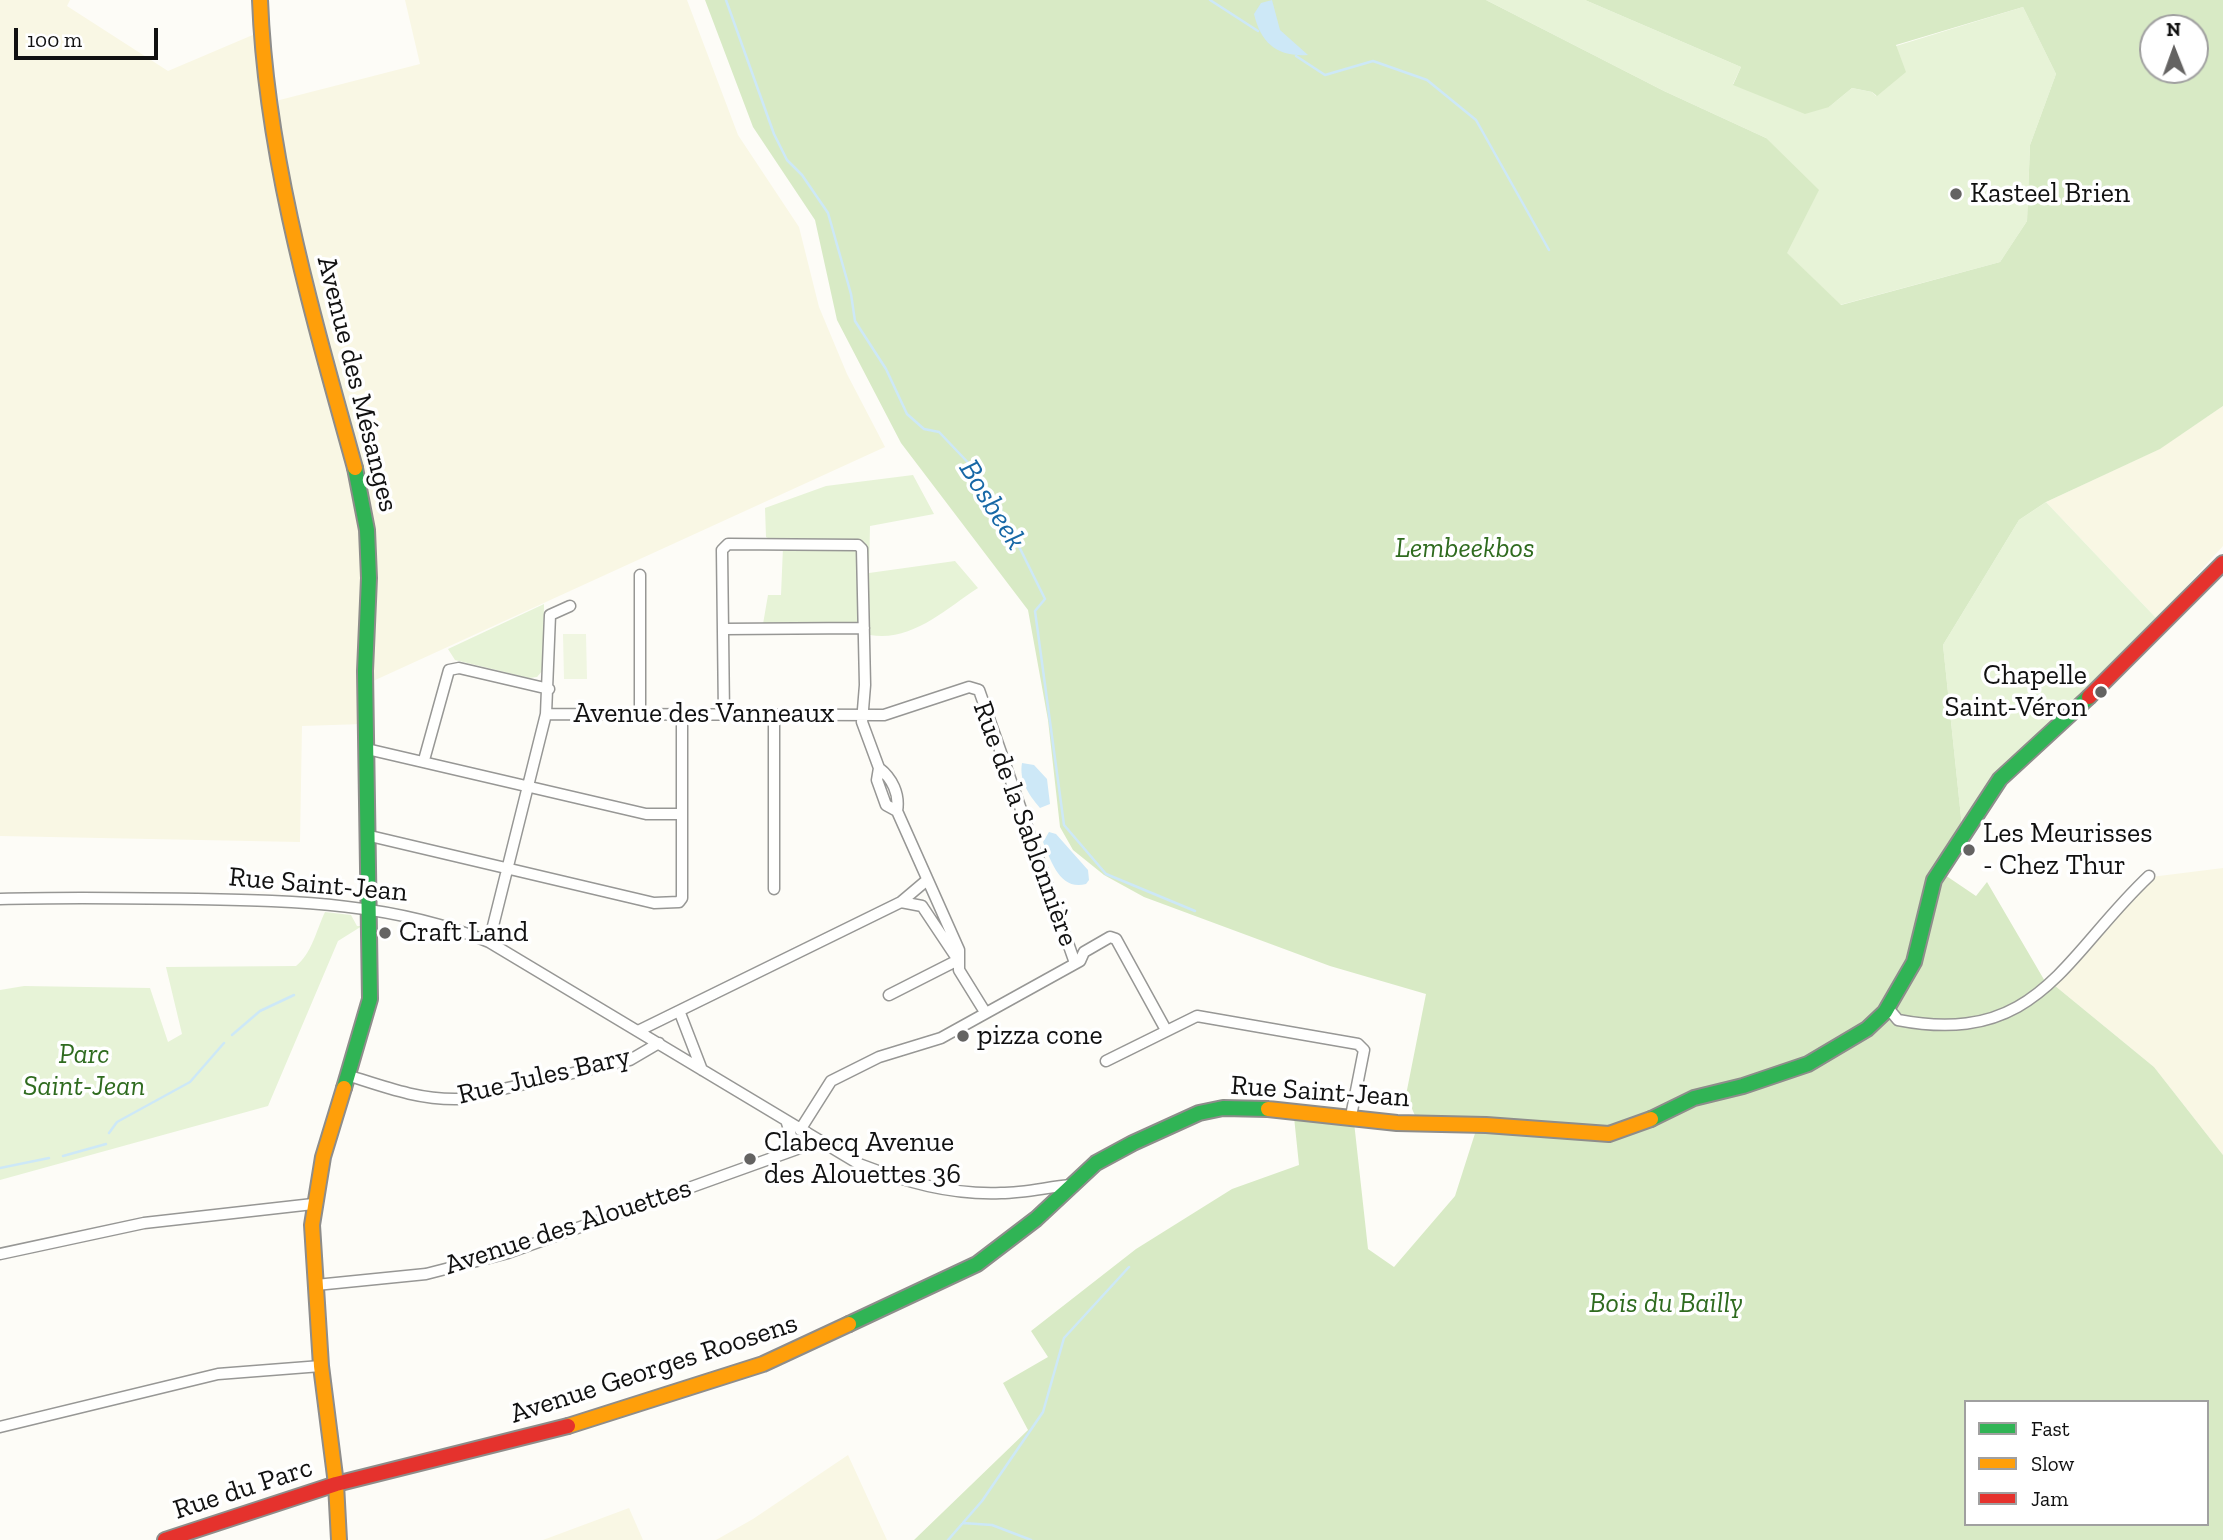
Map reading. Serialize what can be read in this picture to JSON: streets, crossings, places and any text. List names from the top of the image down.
{
  "streets": {
    "street": [
      "Avenue des Mésanges",
      "Avenue des Vanneaux",
      "Rue de la Sablonnière",
      "Rue Saint-Jean",
      "Rue Jules Bary",
      "Avenue des Alouettes",
      "Avenue Georges Roosens",
      "Rue du Parc"
    ]
  },
  "crossings": [
    ["Avenue des Mésanges", "Rue Saint-Jean"],
    ["Avenue des Mésanges", "Rue Jules Bary"],
    ["Avenue des Mésanges", "Avenue des Alouettes"],
    ["Avenue des Mésanges", "Avenue Georges Roosens"],
    ["Avenue des Mésanges", "Rue du Parc"],
    ["Avenue des Vanneaux", "Rue de la Sablonnière"],
    ["Rue Saint-Jean", "Rue Jules Bary"],
    ["Rue Saint-Jean", "Avenue des Alouettes"],
    ["Rue Saint-Jean", "Avenue Georges Roosens"],
    ["Avenue Georges Roosens", "Rue du Parc"]
  ],
  "water": ["Bosbeek"],
  "parks": ["Lembeekbos", "Parc Saint-Jean", "Bois du Bailly"],
  "places": [
    "Kasteel Brien",
    "Chapelle Saint-Véron",
    "Les Meurisses - Chez Thur",
    "Craft Land",
    "pizza cone",
    "Clabecq Avenue des Alouettes 36"
  ],
  "legend": ["Fast", "Slow", "Jam"],
  "scale_bar": "100 m",
  "north": "top"
}
